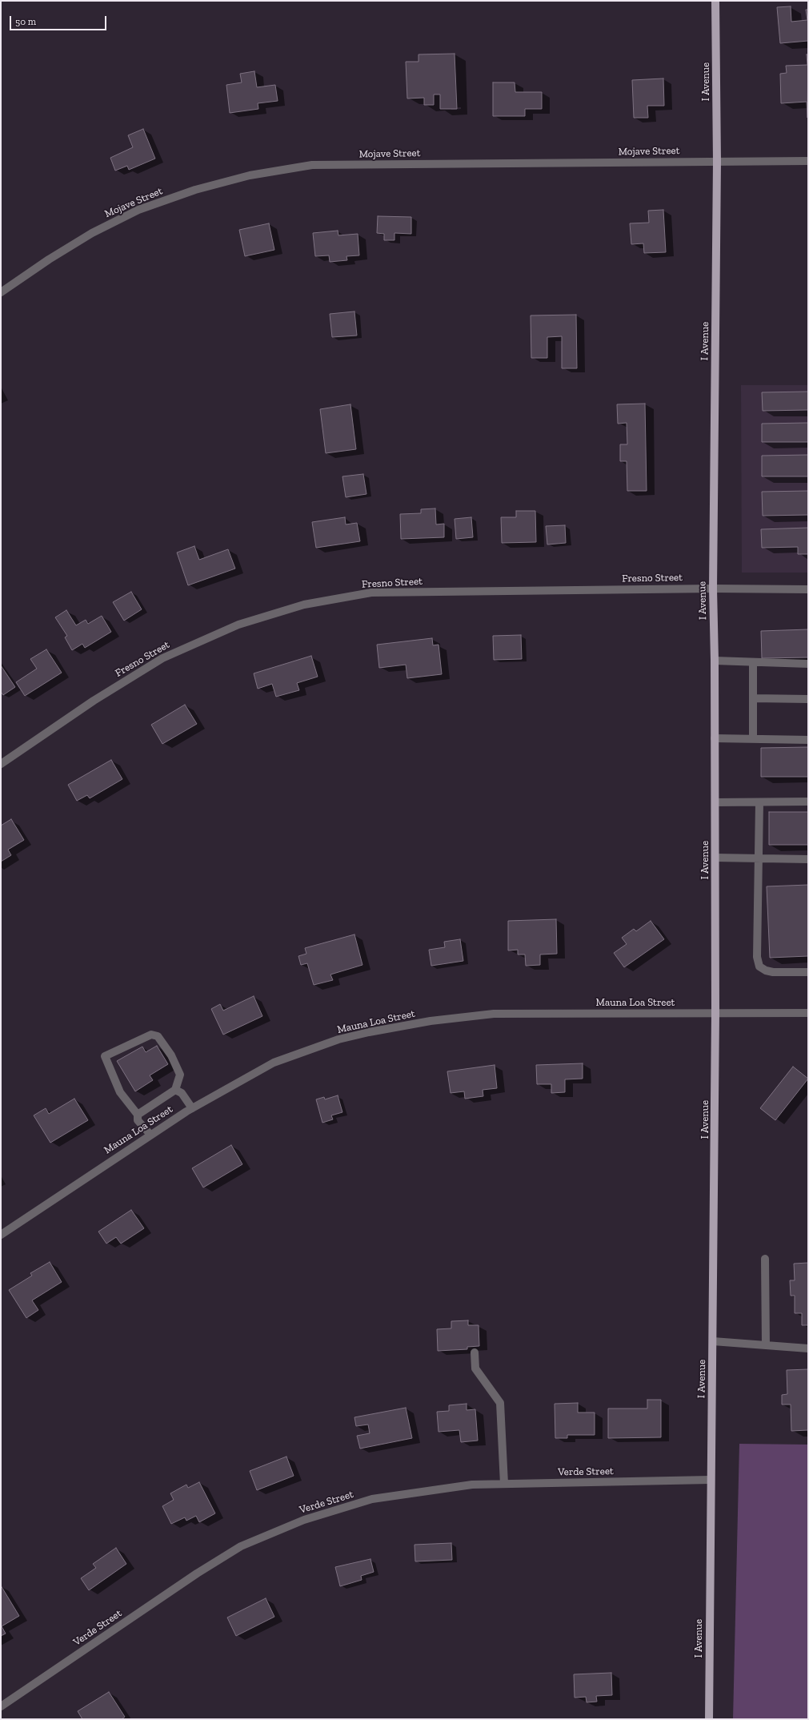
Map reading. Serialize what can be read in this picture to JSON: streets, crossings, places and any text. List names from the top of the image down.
{
  "streets": {
    "main road": ["I Avenue"],
    "street": [
      "Mojave Street",
      "Fresno Street",
      "Mauna Loa Street",
      "Verde Street"
    ]
  },
  "crossings": [
    ["I Avenue", "Mojave Street"],
    ["I Avenue", "Fresno Street"],
    ["I Avenue", "Mauna Loa Street"],
    ["I Avenue", "Verde Street"]
  ],
  "scale_bar": "50 m"
}
